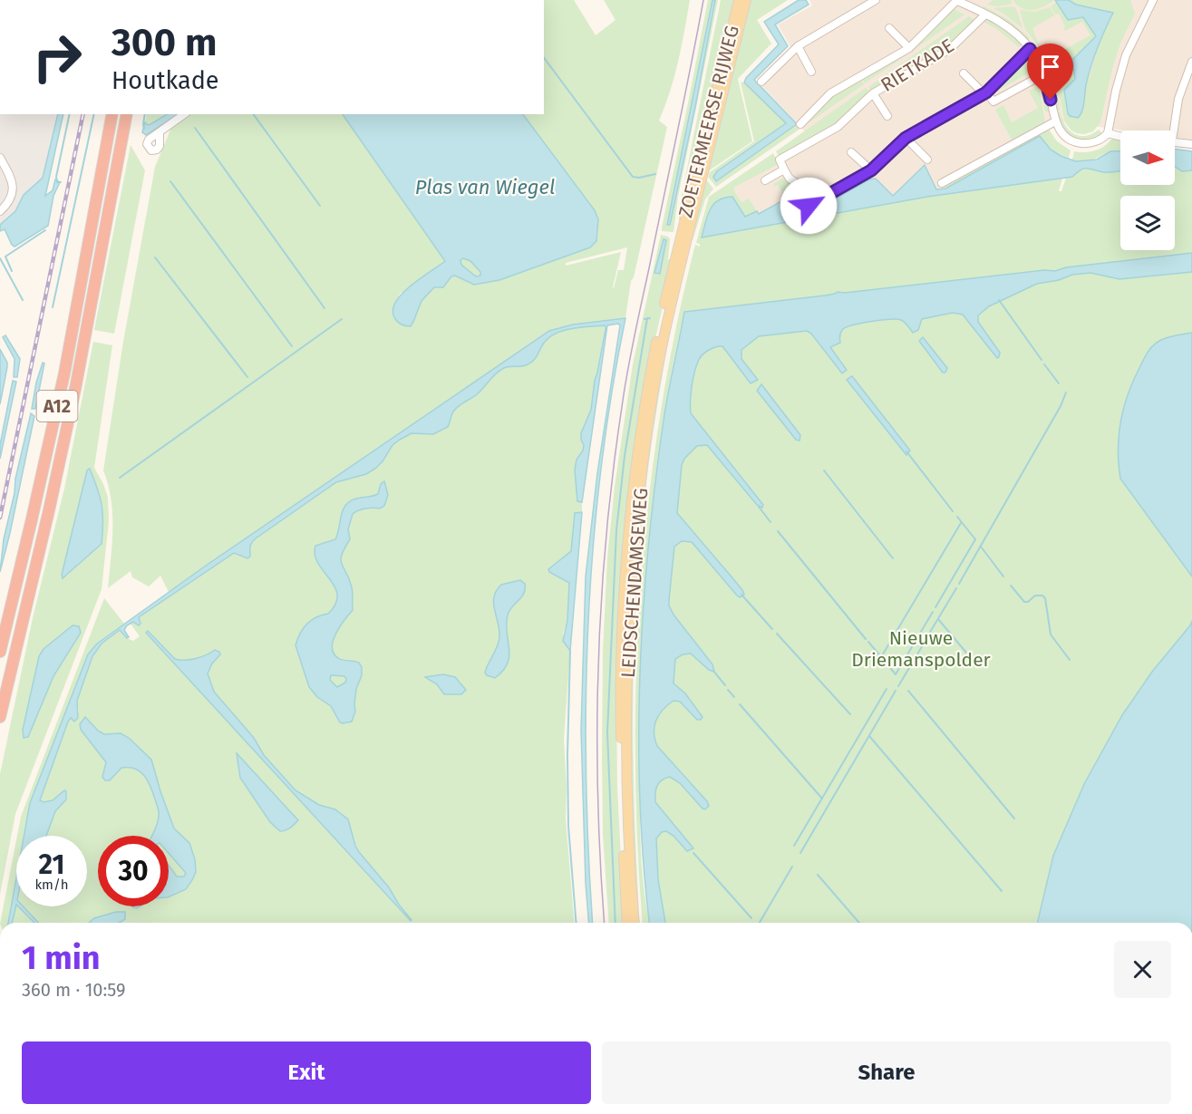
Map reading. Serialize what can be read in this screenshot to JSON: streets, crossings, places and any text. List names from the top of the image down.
{
  "streets": {
    "highway": ["A12"],
    "main road": ["ZOETERMEERSE RIJWEG", "LEIDSCHENDAMSEWEG"],
    "street": ["RIETKADE"]
  },
  "crossings": [
    ["ZOETERMEERSE RIJWEG", "LEIDSCHENDAMSEWEG"]
  ],
  "water": ["Plas van Wiegel"],
  "parks": ["Nieuwe Driemanspolder"],
  "north": "right",
  "page": {
    "turn": ["300 m", "Houtkade"],
    "speed": "21 km/h",
    "limit": "30",
    "heading": ["1 min", "360 m · 10:59"],
    "buttons": ["Exit", "Share"]
  }
}
